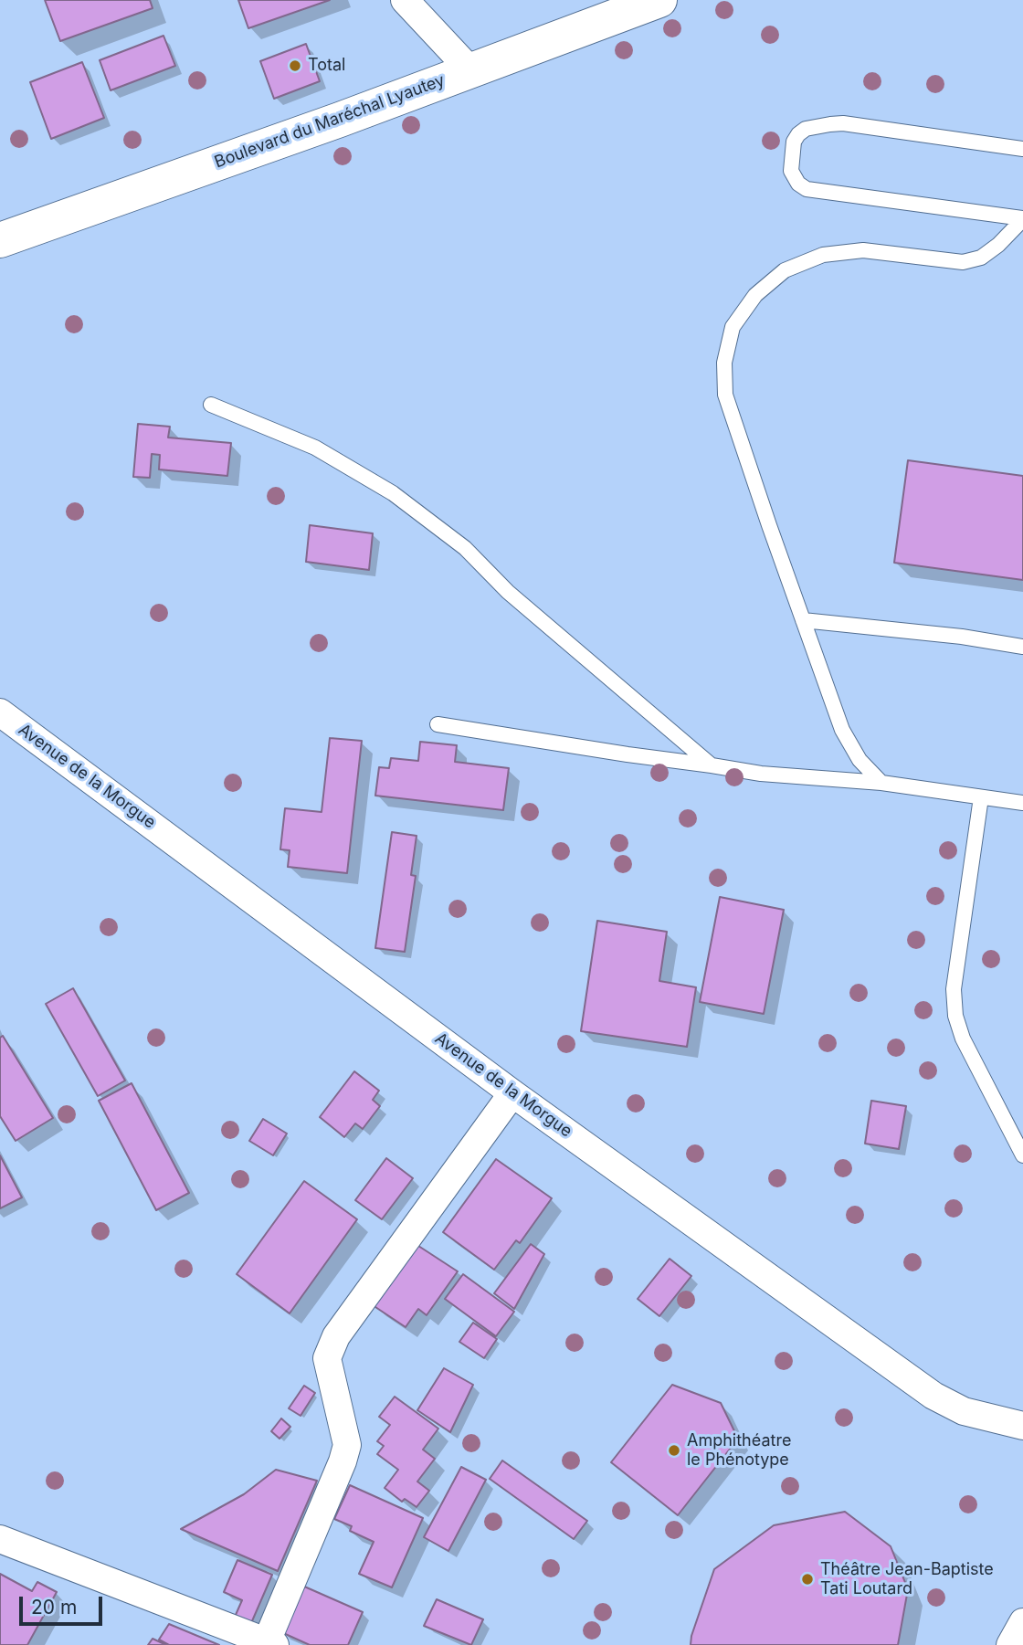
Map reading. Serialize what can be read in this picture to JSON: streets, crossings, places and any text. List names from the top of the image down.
{
  "streets": {
    "main road": ["Boulevard du Maréchal Lyautey"],
    "street": ["Avenue de la Morgue"]
  },
  "places": ["Total", "Amphithéatre le Phénotype", "Théâtre Jean-Baptiste Tati Loutard"],
  "scale_bar": "20 m"
}
